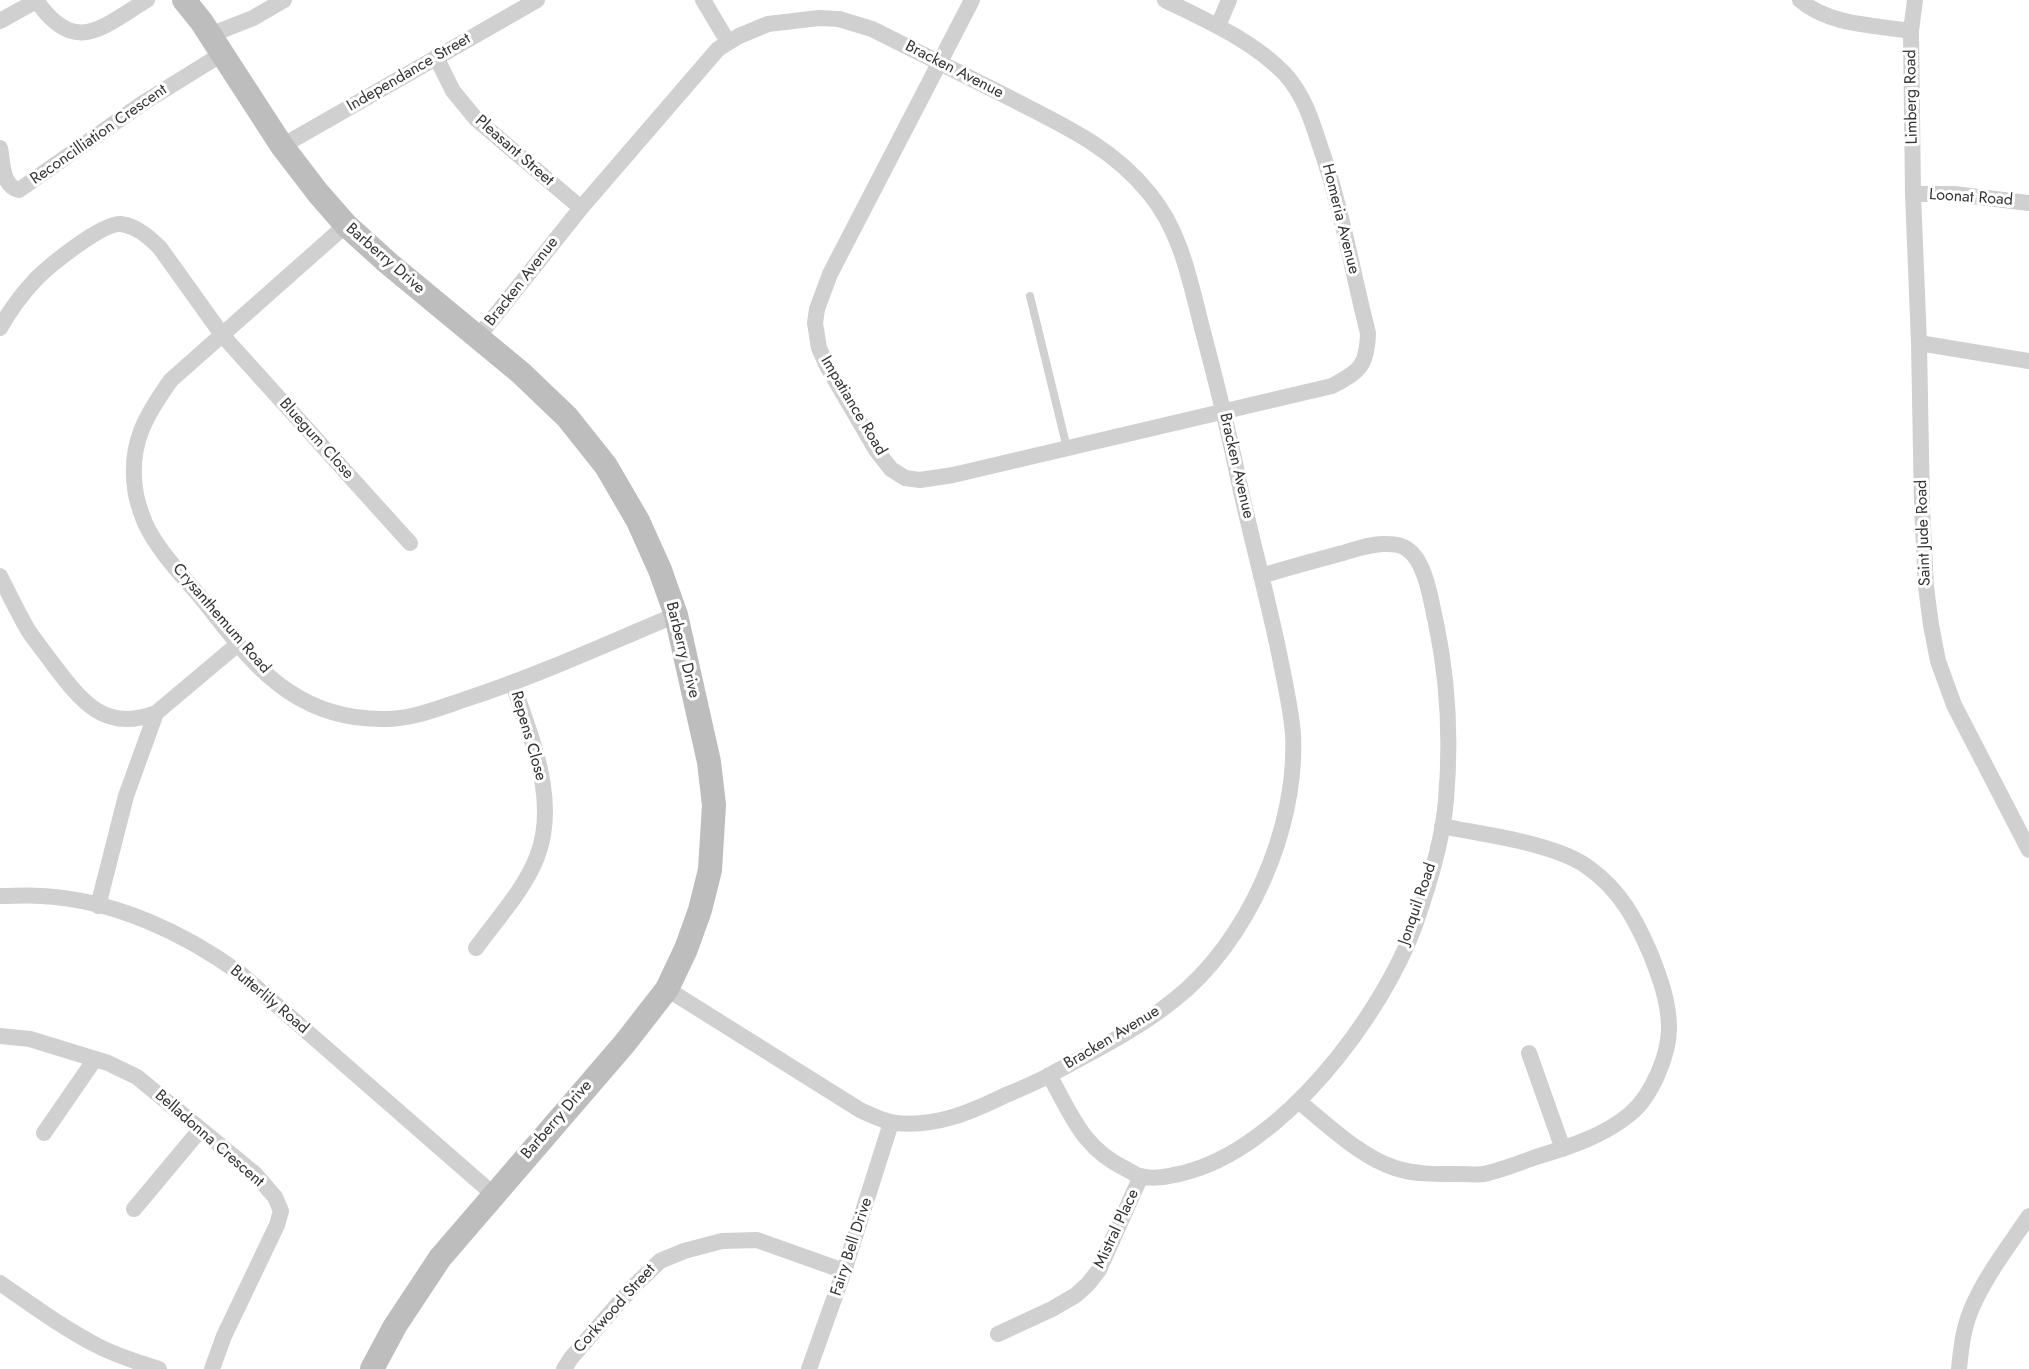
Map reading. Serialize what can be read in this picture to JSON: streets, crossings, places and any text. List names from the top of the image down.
{
  "streets": {
    "street": [
      "Bracken Avenue",
      "Independance Street",
      "Limberg Road",
      "Reconcilliation Crescent",
      "Pleasant Street",
      "Loonat Road",
      "Homeria Avenue",
      "Barberry Drive",
      "Impatiance Road",
      "Bluegum Close",
      "Saint Jude Road",
      "Crysanthemum Road",
      "Repens Close",
      "Jonquil Road",
      "Butterlily Road",
      "Belladonna Crescent",
      "Mistral Place",
      "Fairy Bell Drive",
      "Corkwood Street"
    ]
  },
  "crossings": [
    ["Bracken Avenue", "Pleasant Street"],
    ["Bracken Avenue", "Homeria Avenue"],
    ["Bracken Avenue", "Barberry Drive"],
    ["Bracken Avenue", "Impatiance Road"],
    ["Bracken Avenue", "Jonquil Road"],
    ["Bracken Avenue", "Fairy Bell Drive"],
    ["Independance Street", "Pleasant Street"],
    ["Independance Street", "Barberry Drive"],
    ["Limberg Road", "Loonat Road"],
    ["Limberg Road", "Saint Jude Road"],
    ["Reconcilliation Crescent", "Barberry Drive"],
    ["Loonat Road", "Saint Jude Road"],
    ["Homeria Avenue", "Impatiance Road"],
    ["Barberry Drive", "Crysanthemum Road"],
    ["Barberry Drive", "Butterlily Road"],
    ["Bluegum Close", "Crysanthemum Road"],
    ["Crysanthemum Road", "Repens Close"],
    ["Jonquil Road", "Mistral Place"],
    ["Fairy Bell Drive", "Corkwood Street"]
  ]
}
